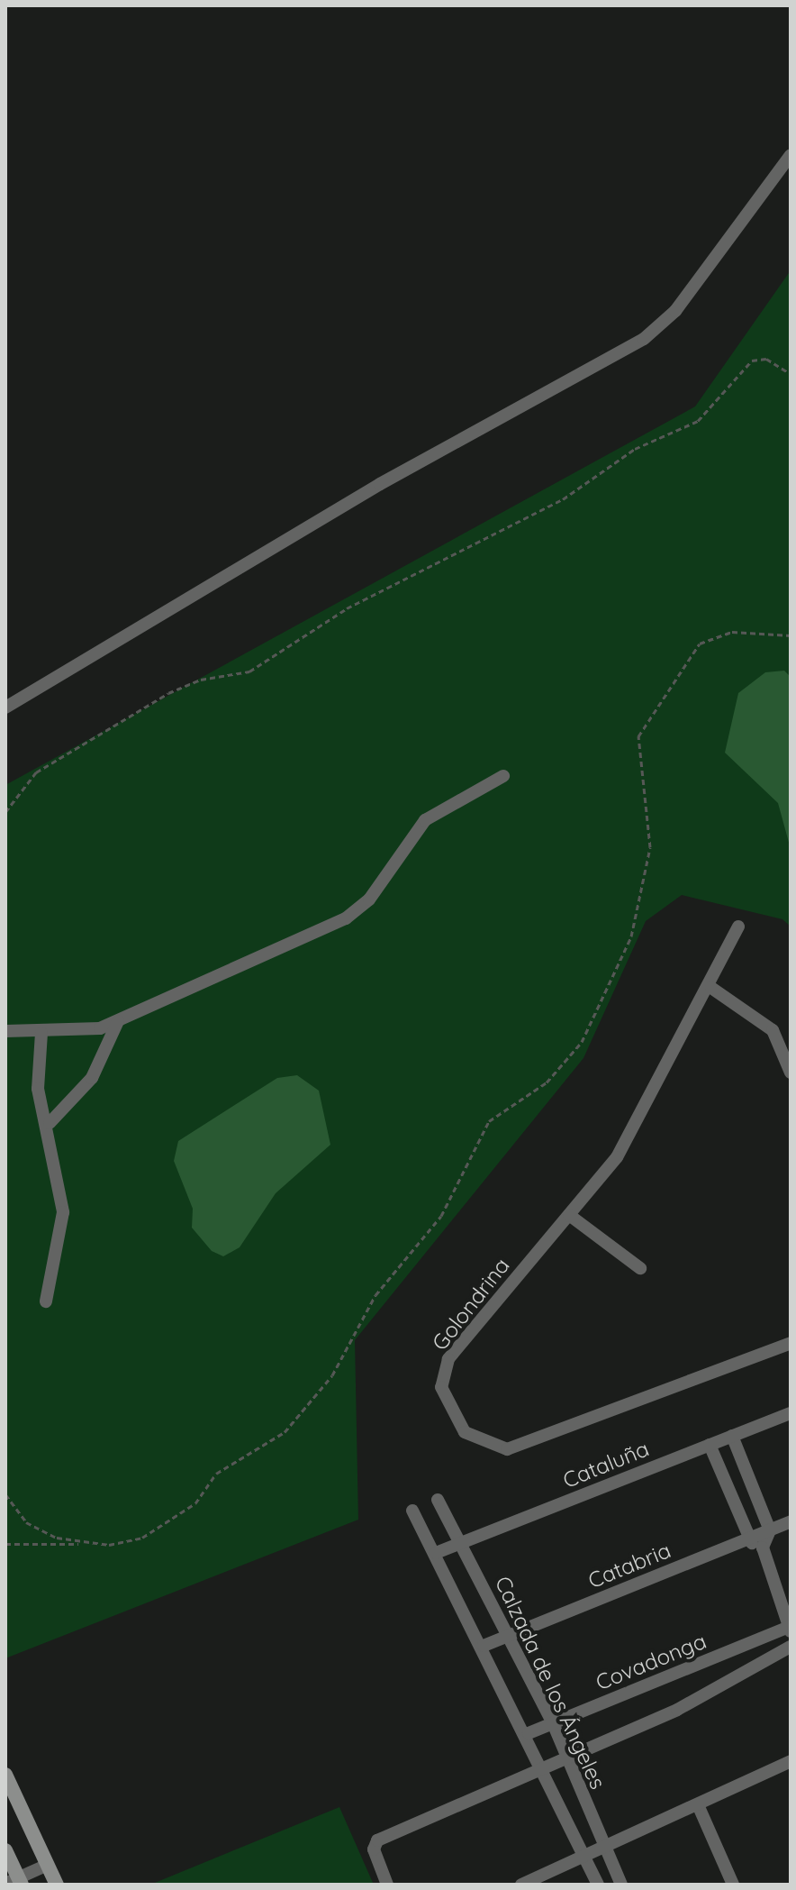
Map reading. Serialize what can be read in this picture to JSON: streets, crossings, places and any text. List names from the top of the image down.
{
  "streets": {
    "street": [
      "Golondrina",
      "Cataluña",
      "Catabria",
      "Covadonga",
      "Calzada de los Ángeles"
    ]
  },
  "crossings": [
    ["Cataluña", "Calzada de los Ángeles"],
    ["Catabria", "Calzada de los Ángeles"],
    ["Covadonga", "Calzada de los Ángeles"]
  ]
}
